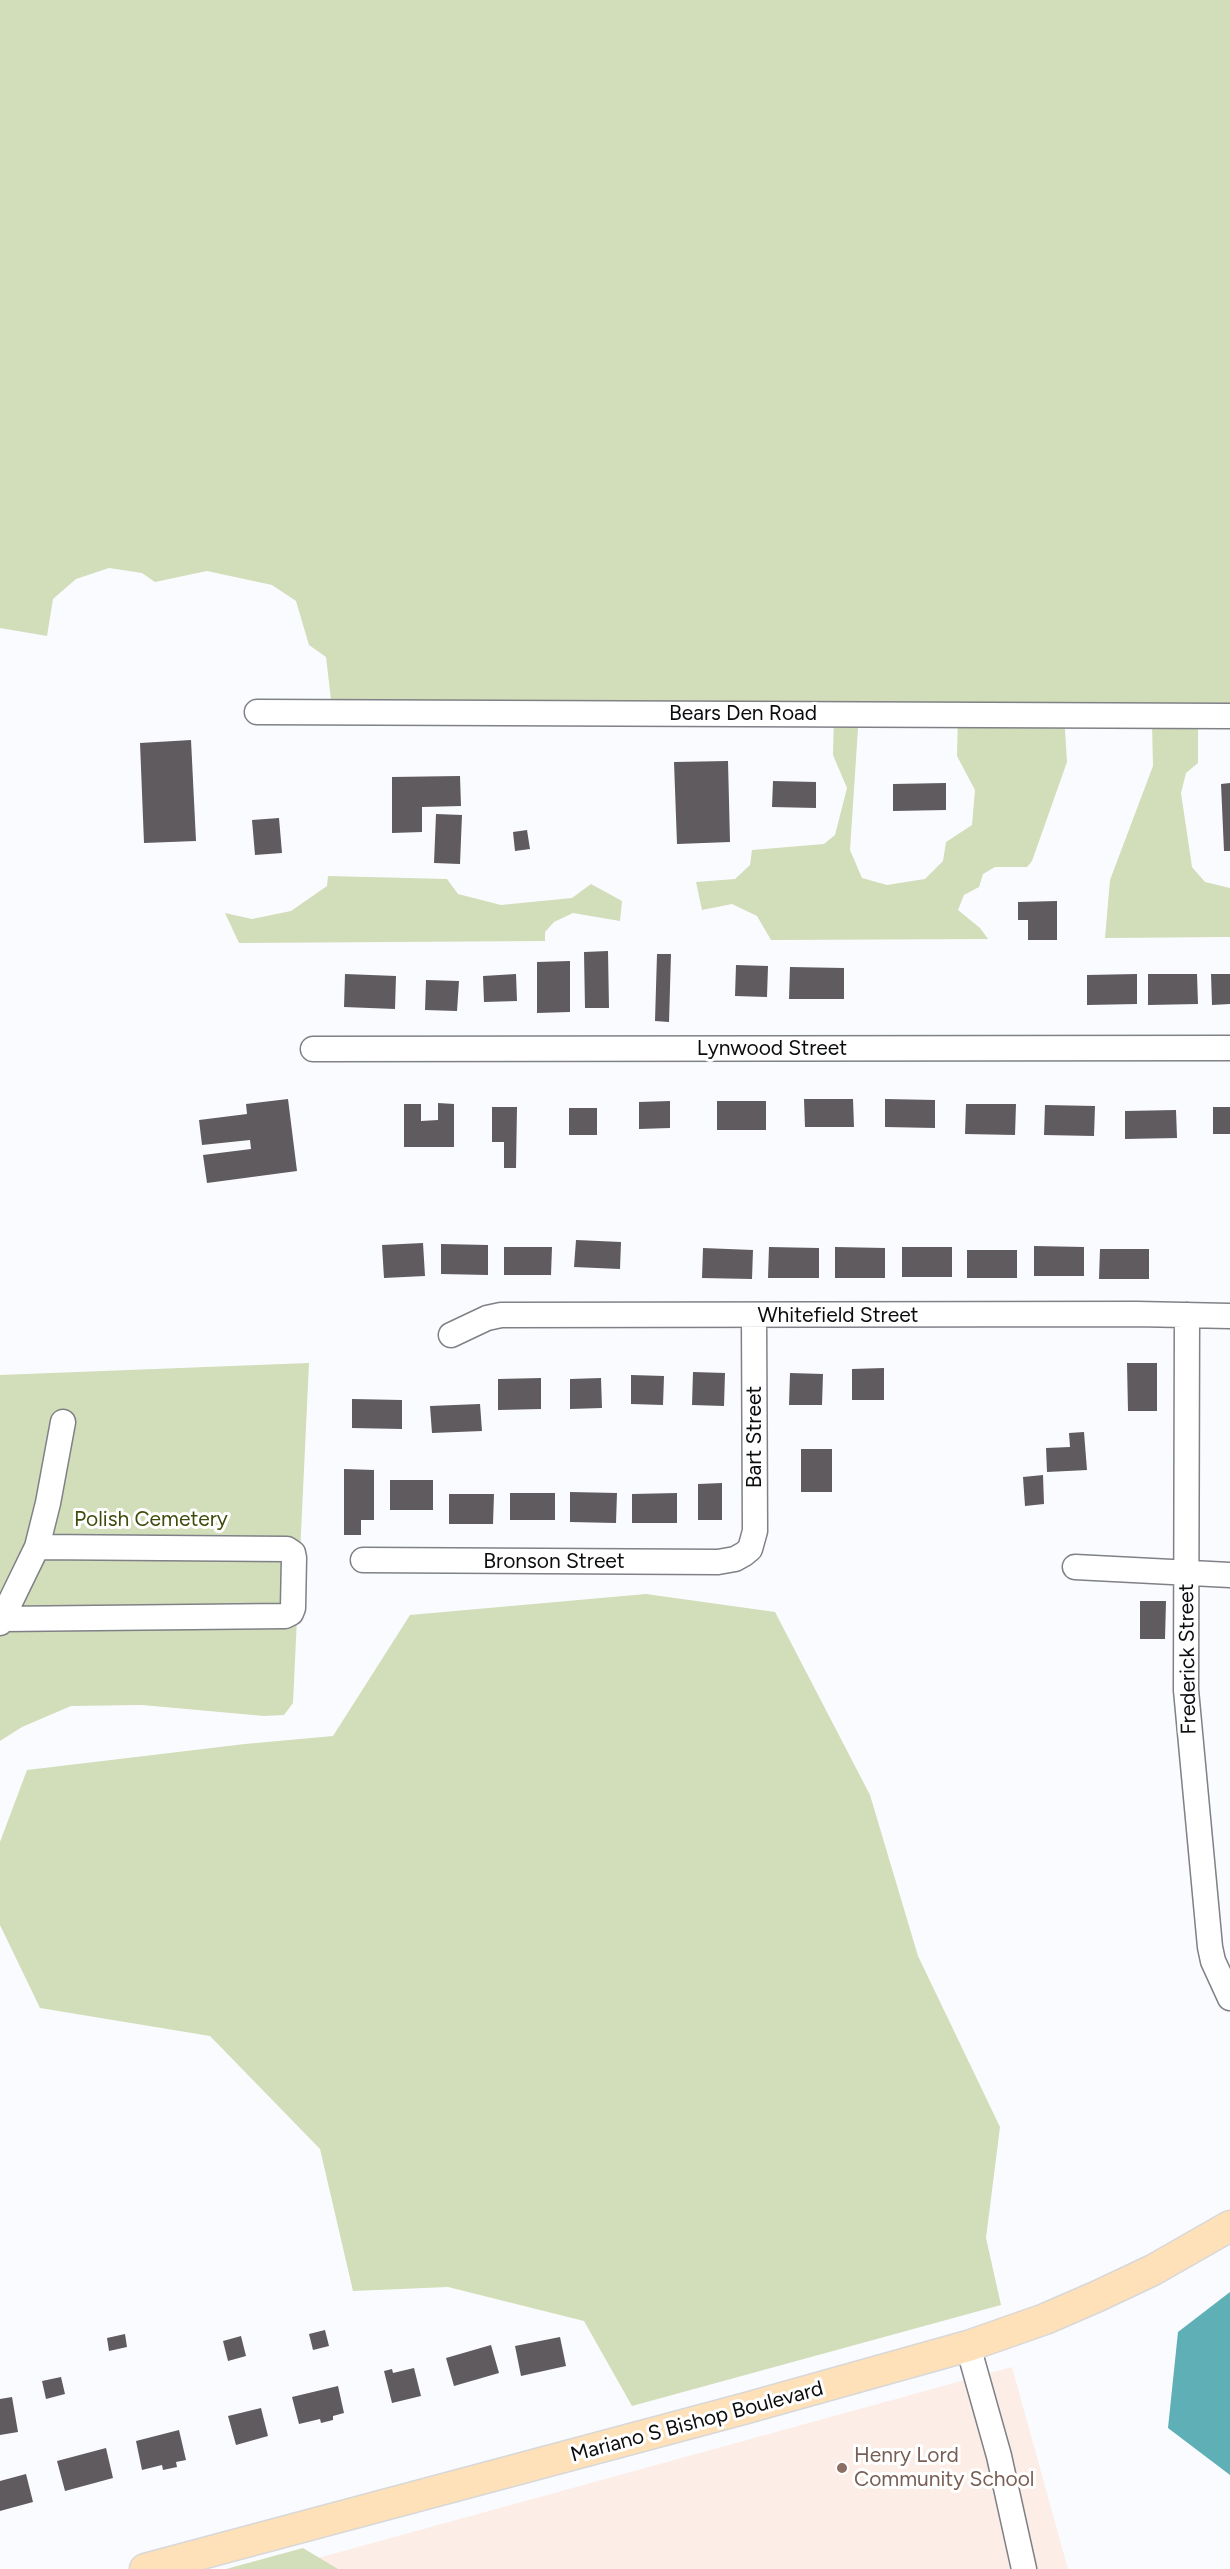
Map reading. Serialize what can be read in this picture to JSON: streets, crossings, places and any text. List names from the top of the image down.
{
  "streets": {
    "main road": ["Mariano S Bishop Boulevard"],
    "street": [
      "Bears Den Road",
      "Lynwood Street",
      "Whitefield Street",
      "Bart Street",
      "Bronson Street",
      "Frederick Street"
    ]
  },
  "crossings": [
    ["Whitefield Street", "Bart Street"],
    ["Whitefield Street", "Frederick Street"],
    ["Bart Street", "Bronson Street"]
  ],
  "parks": ["Polish Cemetery"],
  "places": ["Henry Lord Community School"]
}
